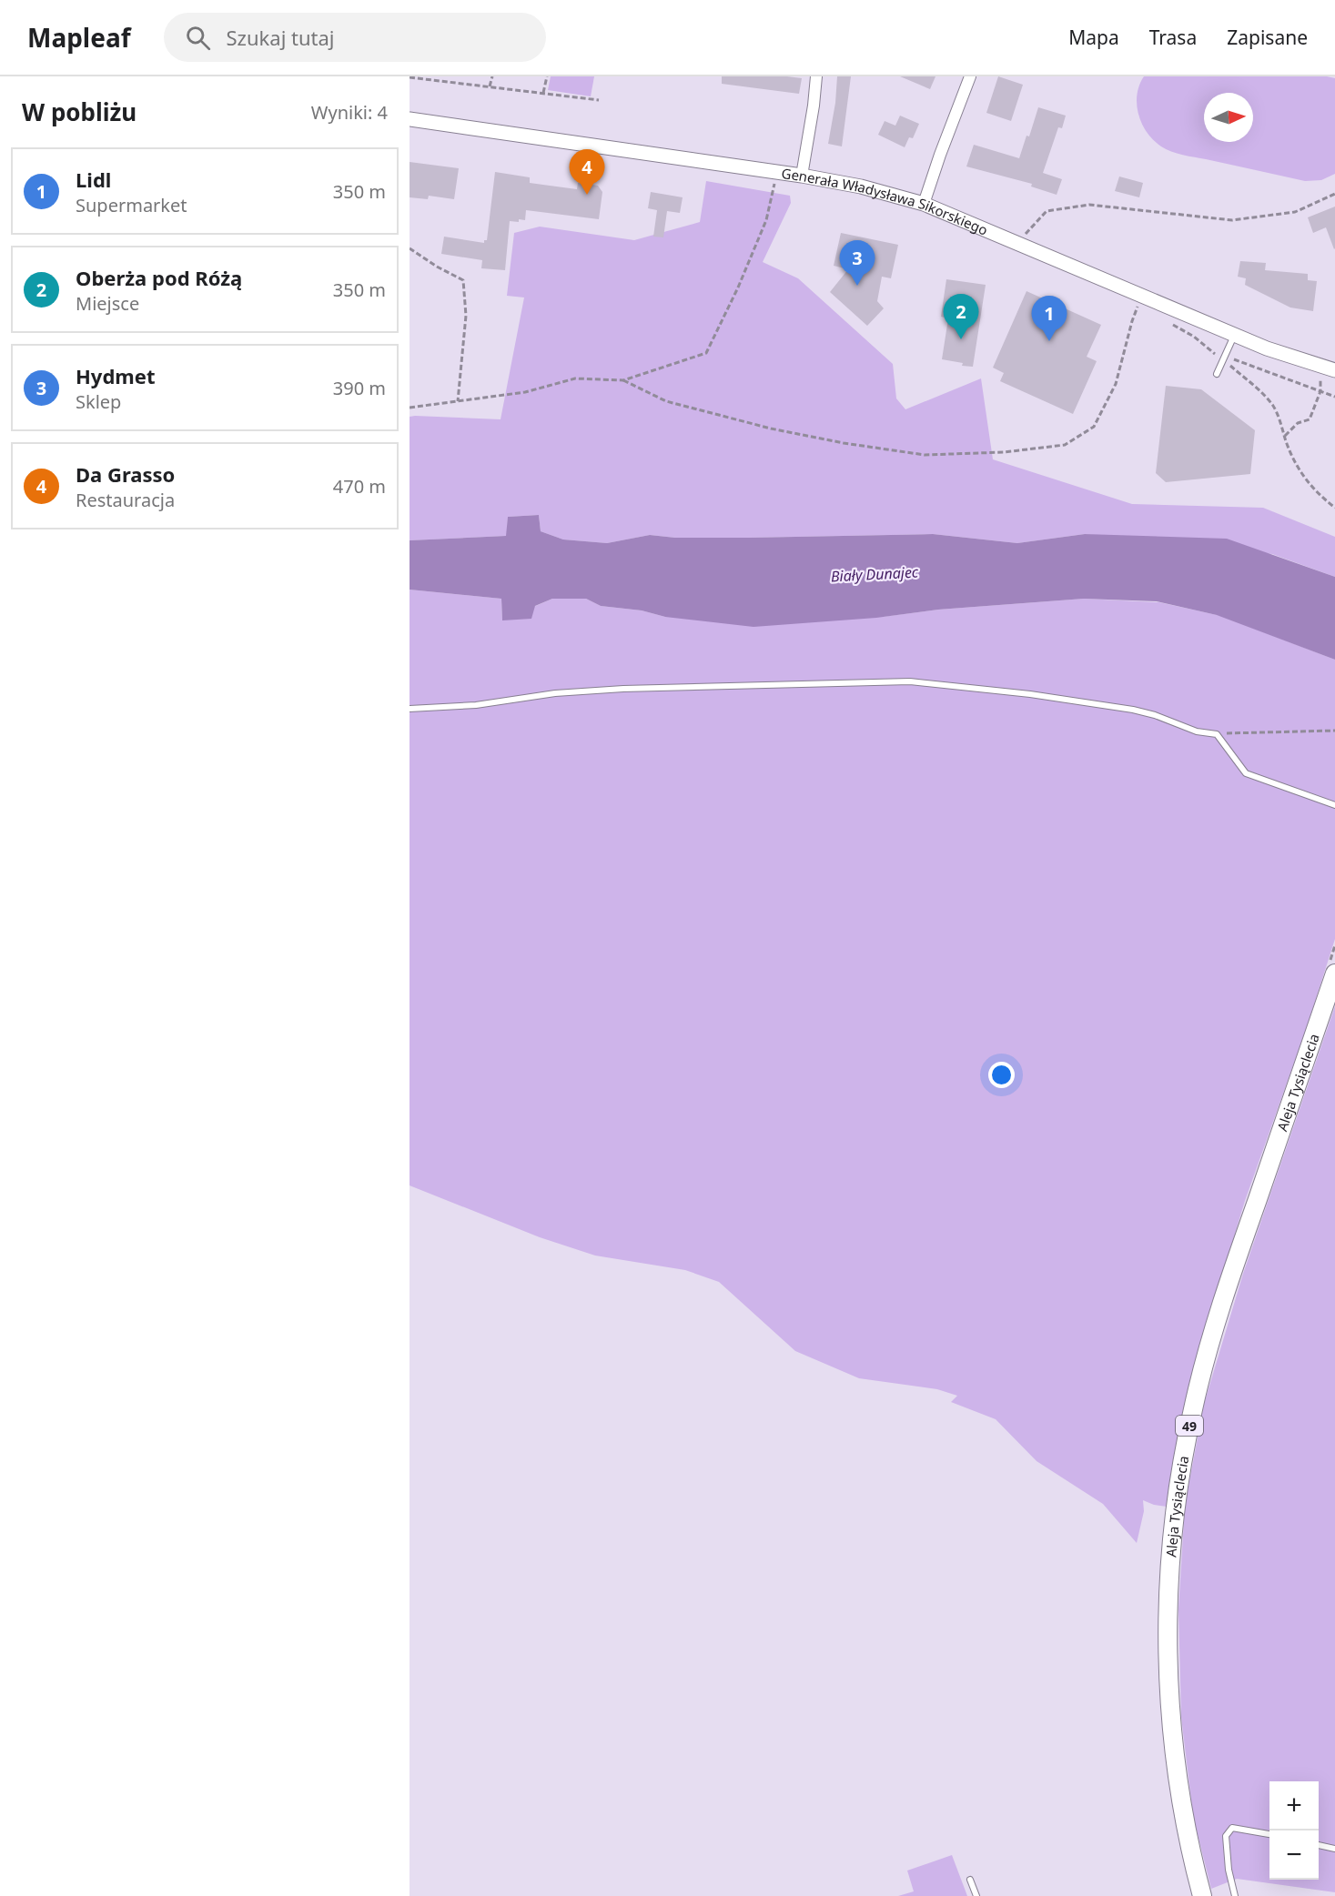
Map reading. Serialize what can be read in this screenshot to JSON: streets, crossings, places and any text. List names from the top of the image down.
{
  "streets": {
    "main road": ["Aleja Tysiąclecia", "49"],
    "street": ["Generała Władysława Sikorskiego"]
  },
  "water": ["Biały Dunajec"],
  "north": "right",
  "page": {
    "header": "Mapleaf",
    "search": "Szukaj tutaj",
    "nav": ["Mapa", "Trasa", "Zapisane"],
    "heading": ["W pobliżu", "Wyniki: 4"],
    "list": [
      {
        "mark": "1",
        "name": "Lidl",
        "note": "Supermarket",
        "value": "350 m"
      },
      {
        "mark": "2",
        "name": "Oberża pod Różą",
        "note": "Miejsce",
        "value": "350 m"
      },
      {
        "mark": "3",
        "name": "Hydmet",
        "note": "Sklep",
        "value": "390 m"
      },
      {
        "mark": "4",
        "name": "Da Grasso",
        "note": "Restauracja",
        "value": "470 m"
      }
    ],
    "pins": [
      "4",
      "3",
      "2",
      "1"
    ],
    "map_buttons": ["+", "−"]
  }
}
